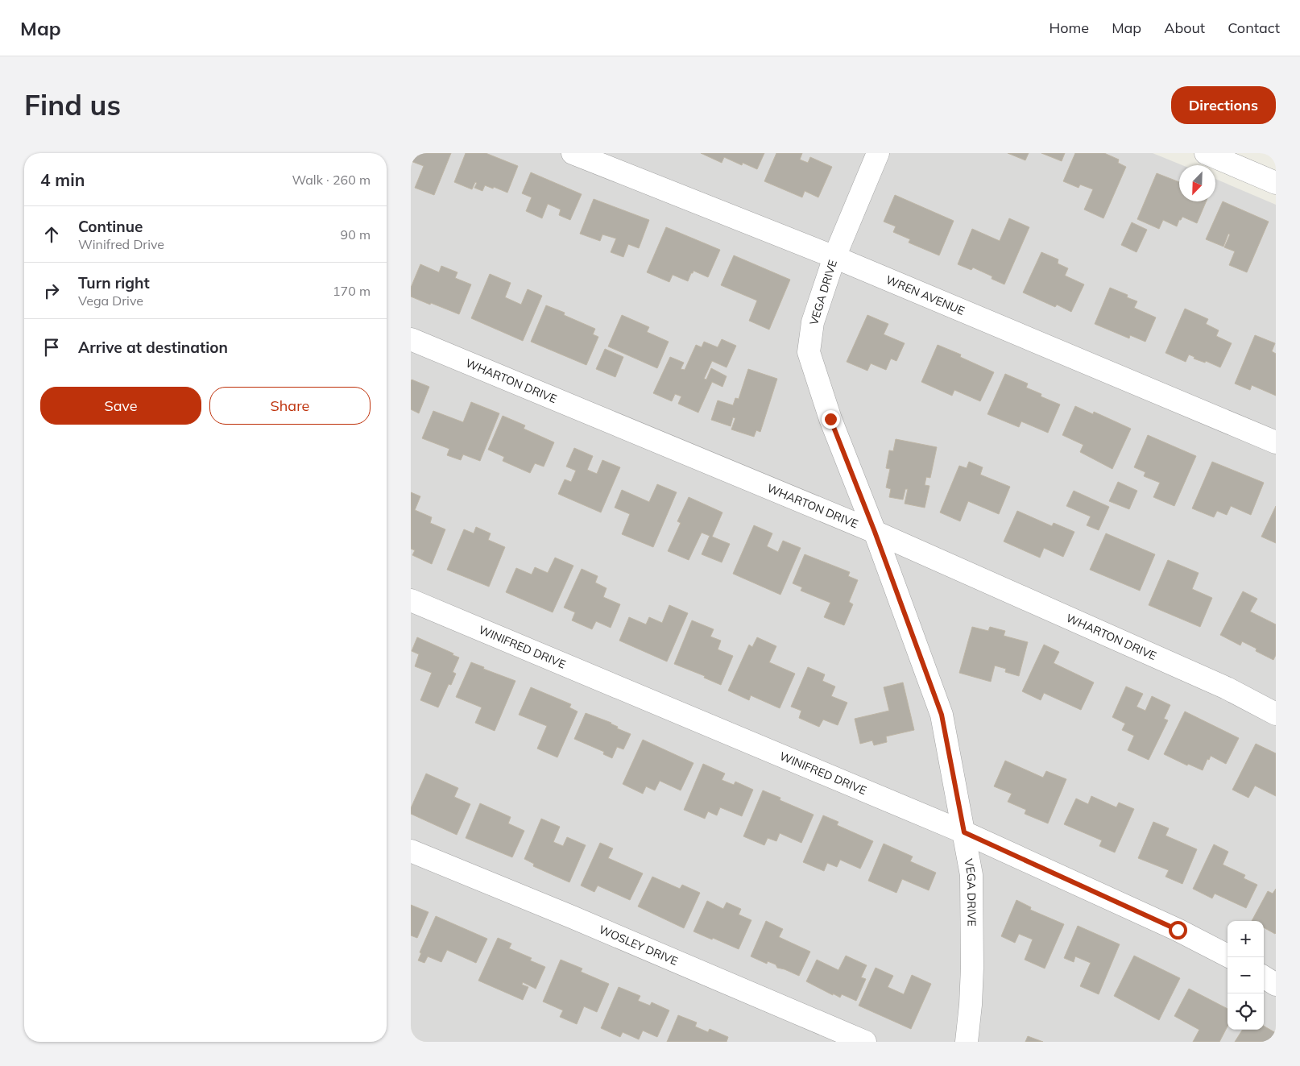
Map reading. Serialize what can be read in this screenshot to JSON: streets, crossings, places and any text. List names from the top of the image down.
{
  "streets": {
    "street": [
      "VEGA DRIVE",
      "WREN AVENUE",
      "WHARTON DRIVE",
      "WINIFRED DRIVE",
      "WOSLEY DRIVE"
    ]
  },
  "crossings": [
    ["VEGA DRIVE", "WREN AVENUE"],
    ["VEGA DRIVE", "WHARTON DRIVE"],
    ["VEGA DRIVE", "WINIFRED DRIVE"]
  ],
  "north": "bottom left",
  "page": {
    "header": "Map",
    "nav": [
      "Home",
      "Map",
      "About",
      "Contact"
    ],
    "buttons": [
      "Directions",
      ["Save", "Share"]
    ],
    "title": "Find us",
    "heading": ["4 min", "Walk · 260 m"],
    "list": [
      ["Continue", "Winifred Drive", "90 m"],
      ["Turn right", "Vega Drive", "170 m"],
      "Arrive at destination"
    ],
    "map_buttons": ["+", "−"]
  }
}
